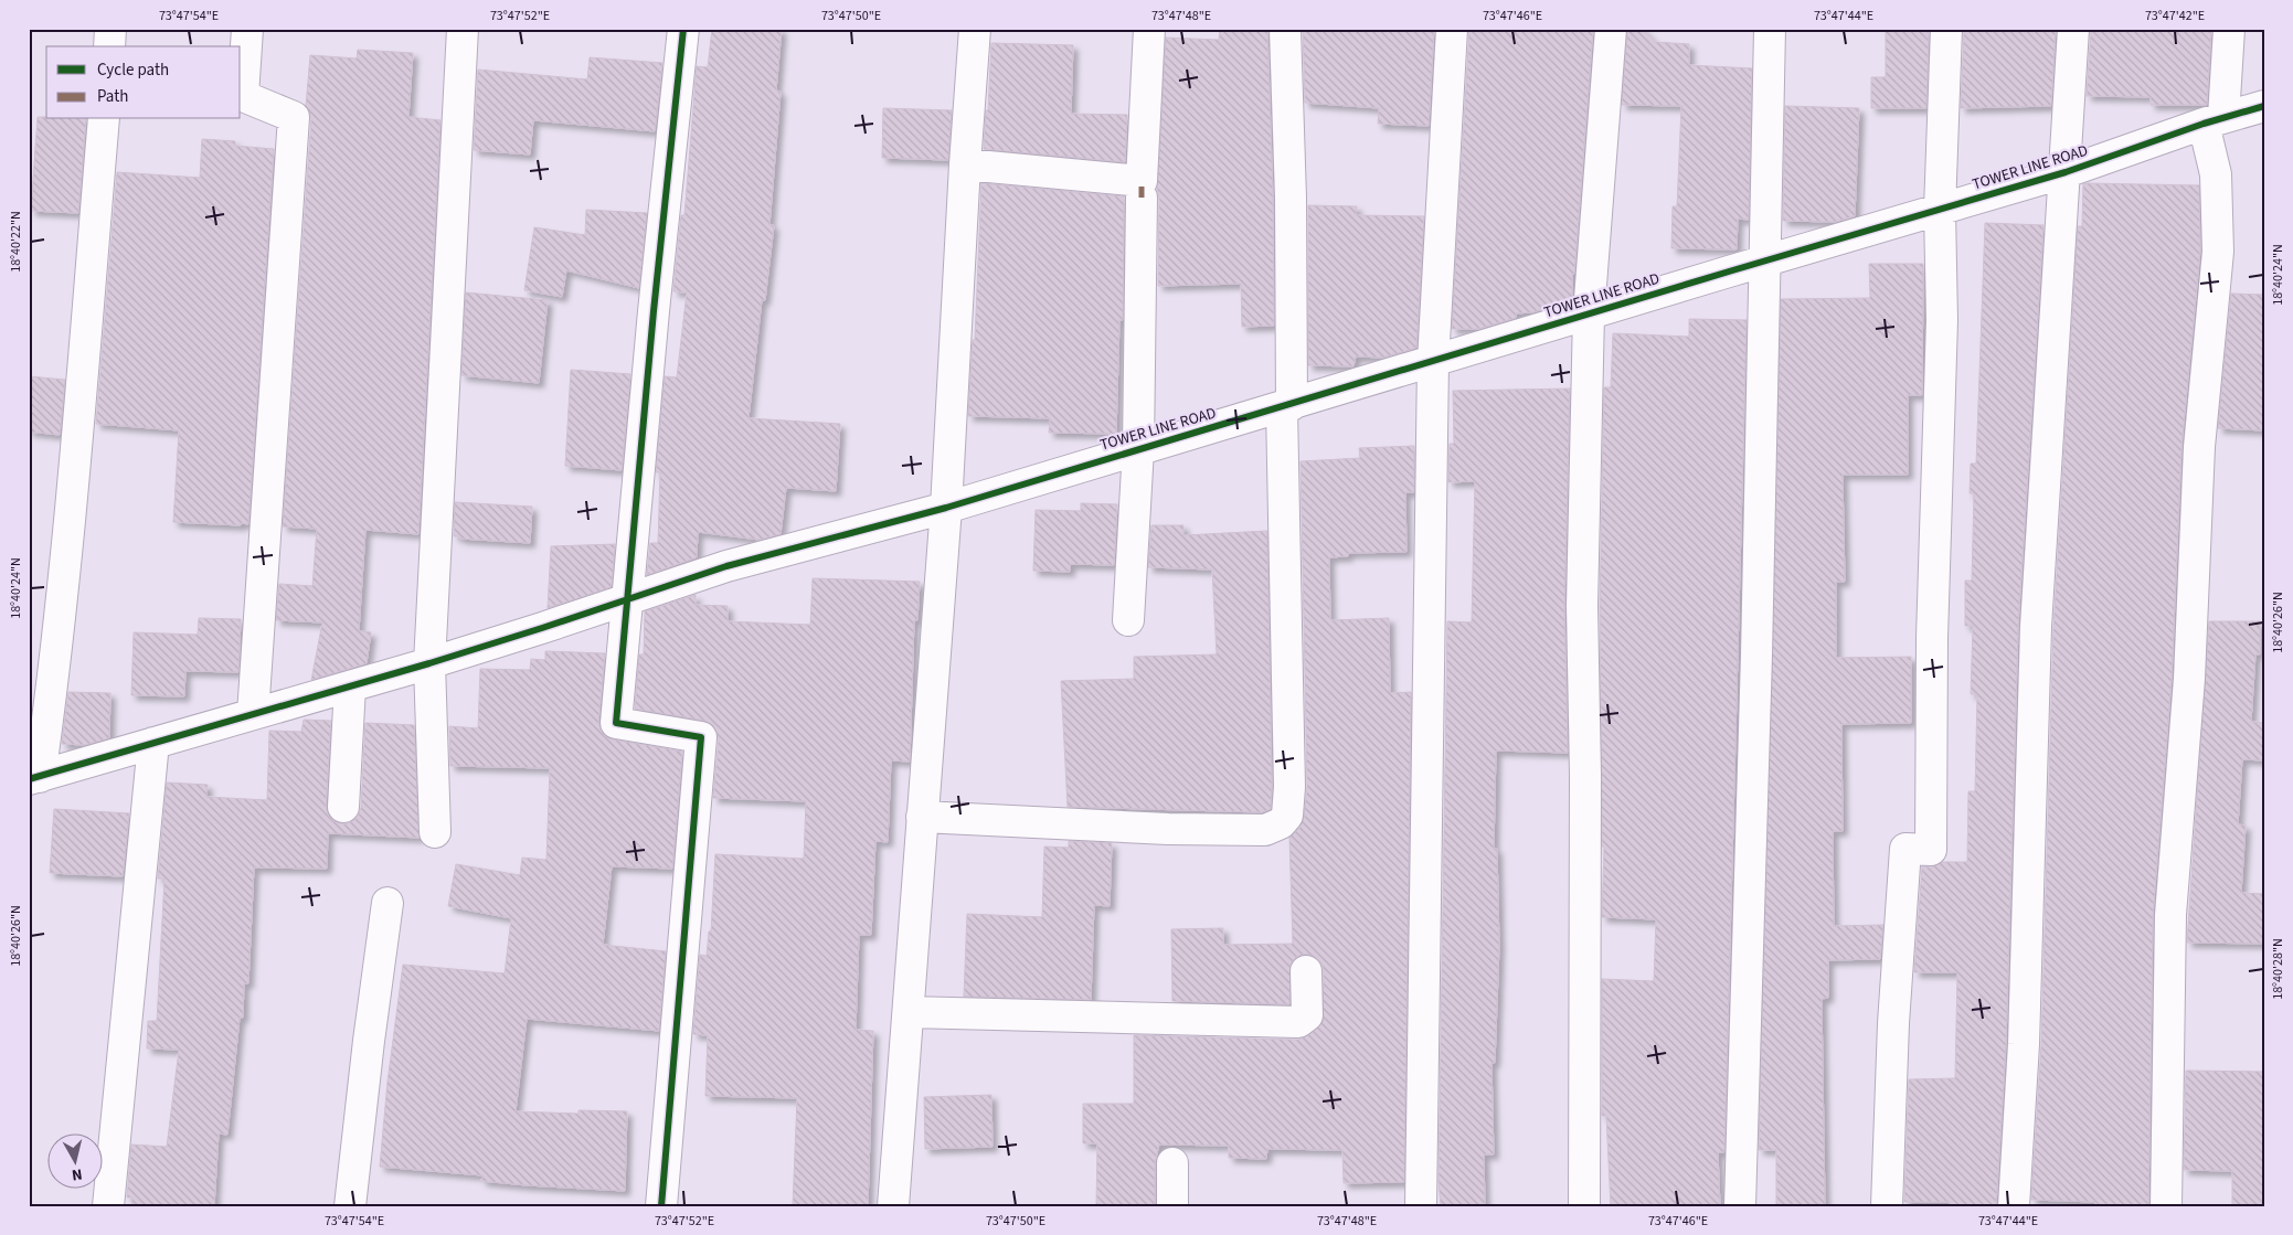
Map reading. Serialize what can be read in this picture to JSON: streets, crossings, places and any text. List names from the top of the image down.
{
  "streets": {
    "street": ["TOWER LINE ROAD"]
  },
  "legend": ["Cycle path", "Path"],
  "north": "bottom",
  "coordinates": [
    "73°47'54\"E",
    "73°47'52\"E",
    "73°47'50\"E",
    "73°47'48\"E",
    "73°47'46\"E",
    "73°47'44\"E",
    "73°47'42\"E",
    "18°40'22\"N",
    "18°40'24\"N",
    "18°40'26\"N",
    "18°40'28\"N"
  ]
}
